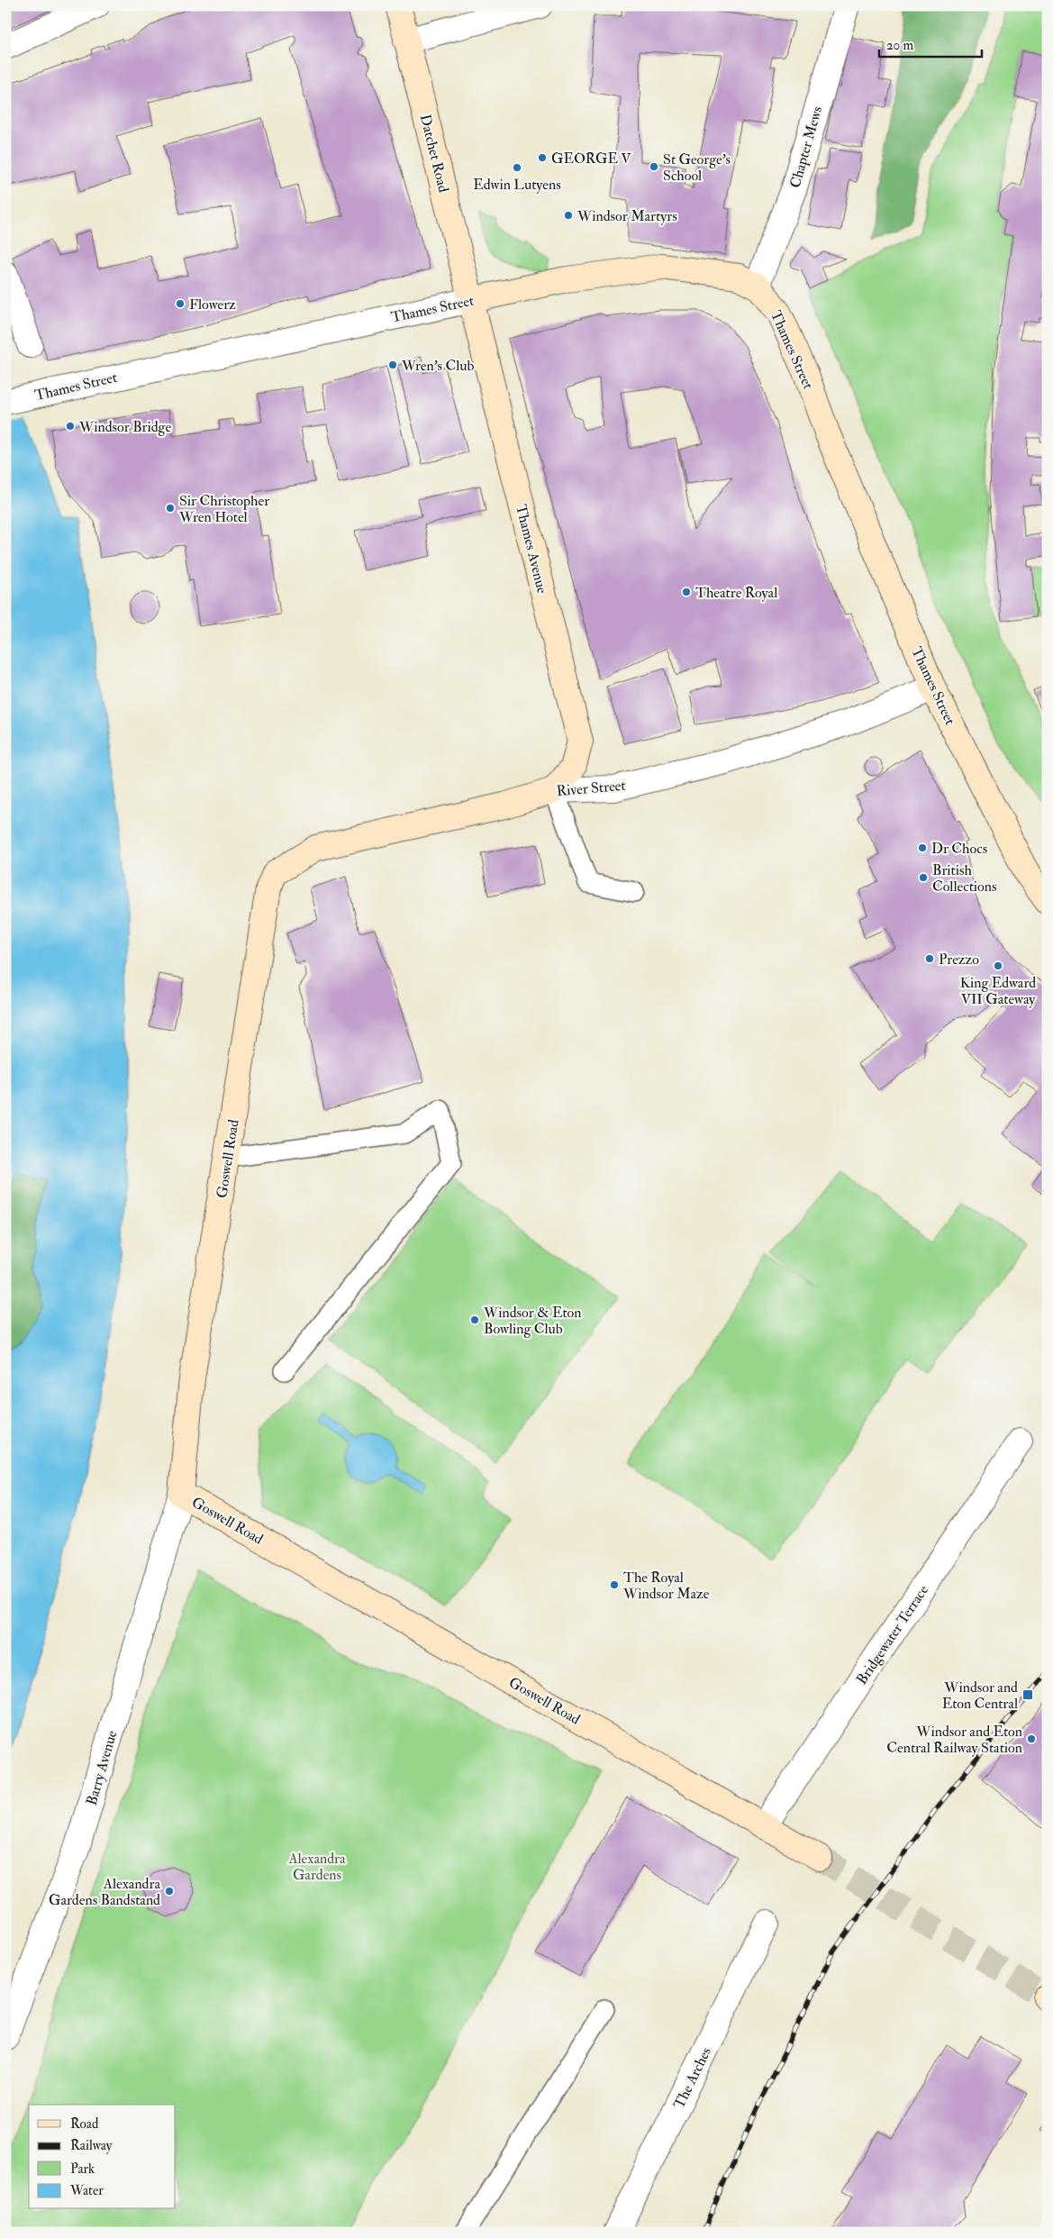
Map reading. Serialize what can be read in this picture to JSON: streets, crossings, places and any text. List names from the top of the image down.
{
  "streets": {
    "street": [
      "Chapter Mews",
      "Datchet Road",
      "Thames Street",
      "Thames Avenue",
      "River Street",
      "Goswell Road",
      "Bridgewater Terrace",
      "Barry Avenue",
      "The Arches"
    ]
  },
  "crossings": [
    ["Chapter Mews", "Thames Street"],
    ["Datchet Road", "Thames Street"],
    ["Datchet Road", "Thames Avenue"],
    ["Thames Street", "Thames Avenue"],
    ["Thames Street", "River Street"],
    ["Thames Avenue", "River Street"],
    ["River Street", "Goswell Road"],
    ["Goswell Road", "Bridgewater Terrace"],
    ["Goswell Road", "Barry Avenue"]
  ],
  "parks": ["Alexandra Gardens"],
  "places": {
    "other": [
      "GEORGE V",
      "St George's School",
      "Edwin Lutyens",
      "Windsor Martyrs",
      "Flowerz",
      "Wren's Club",
      "Windsor Bridge",
      "Sir Christopher Wren Hotel",
      "Theatre Royal",
      "Dr Chocs",
      "British Collections",
      "Prezzo",
      "King Edward VII Gateway",
      "Windsor & Eton Bowling Club",
      "The Royal Windsor Maze",
      "Windsor and Eton Central Railway Station",
      "Alexandra Gardens Bandstand"
    ],
    "transit": ["Windsor and Eton Central"]
  },
  "legend": [
    "Road",
    "Railway",
    "Park",
    "Water"
  ],
  "scale_bar": "20 m"
}
